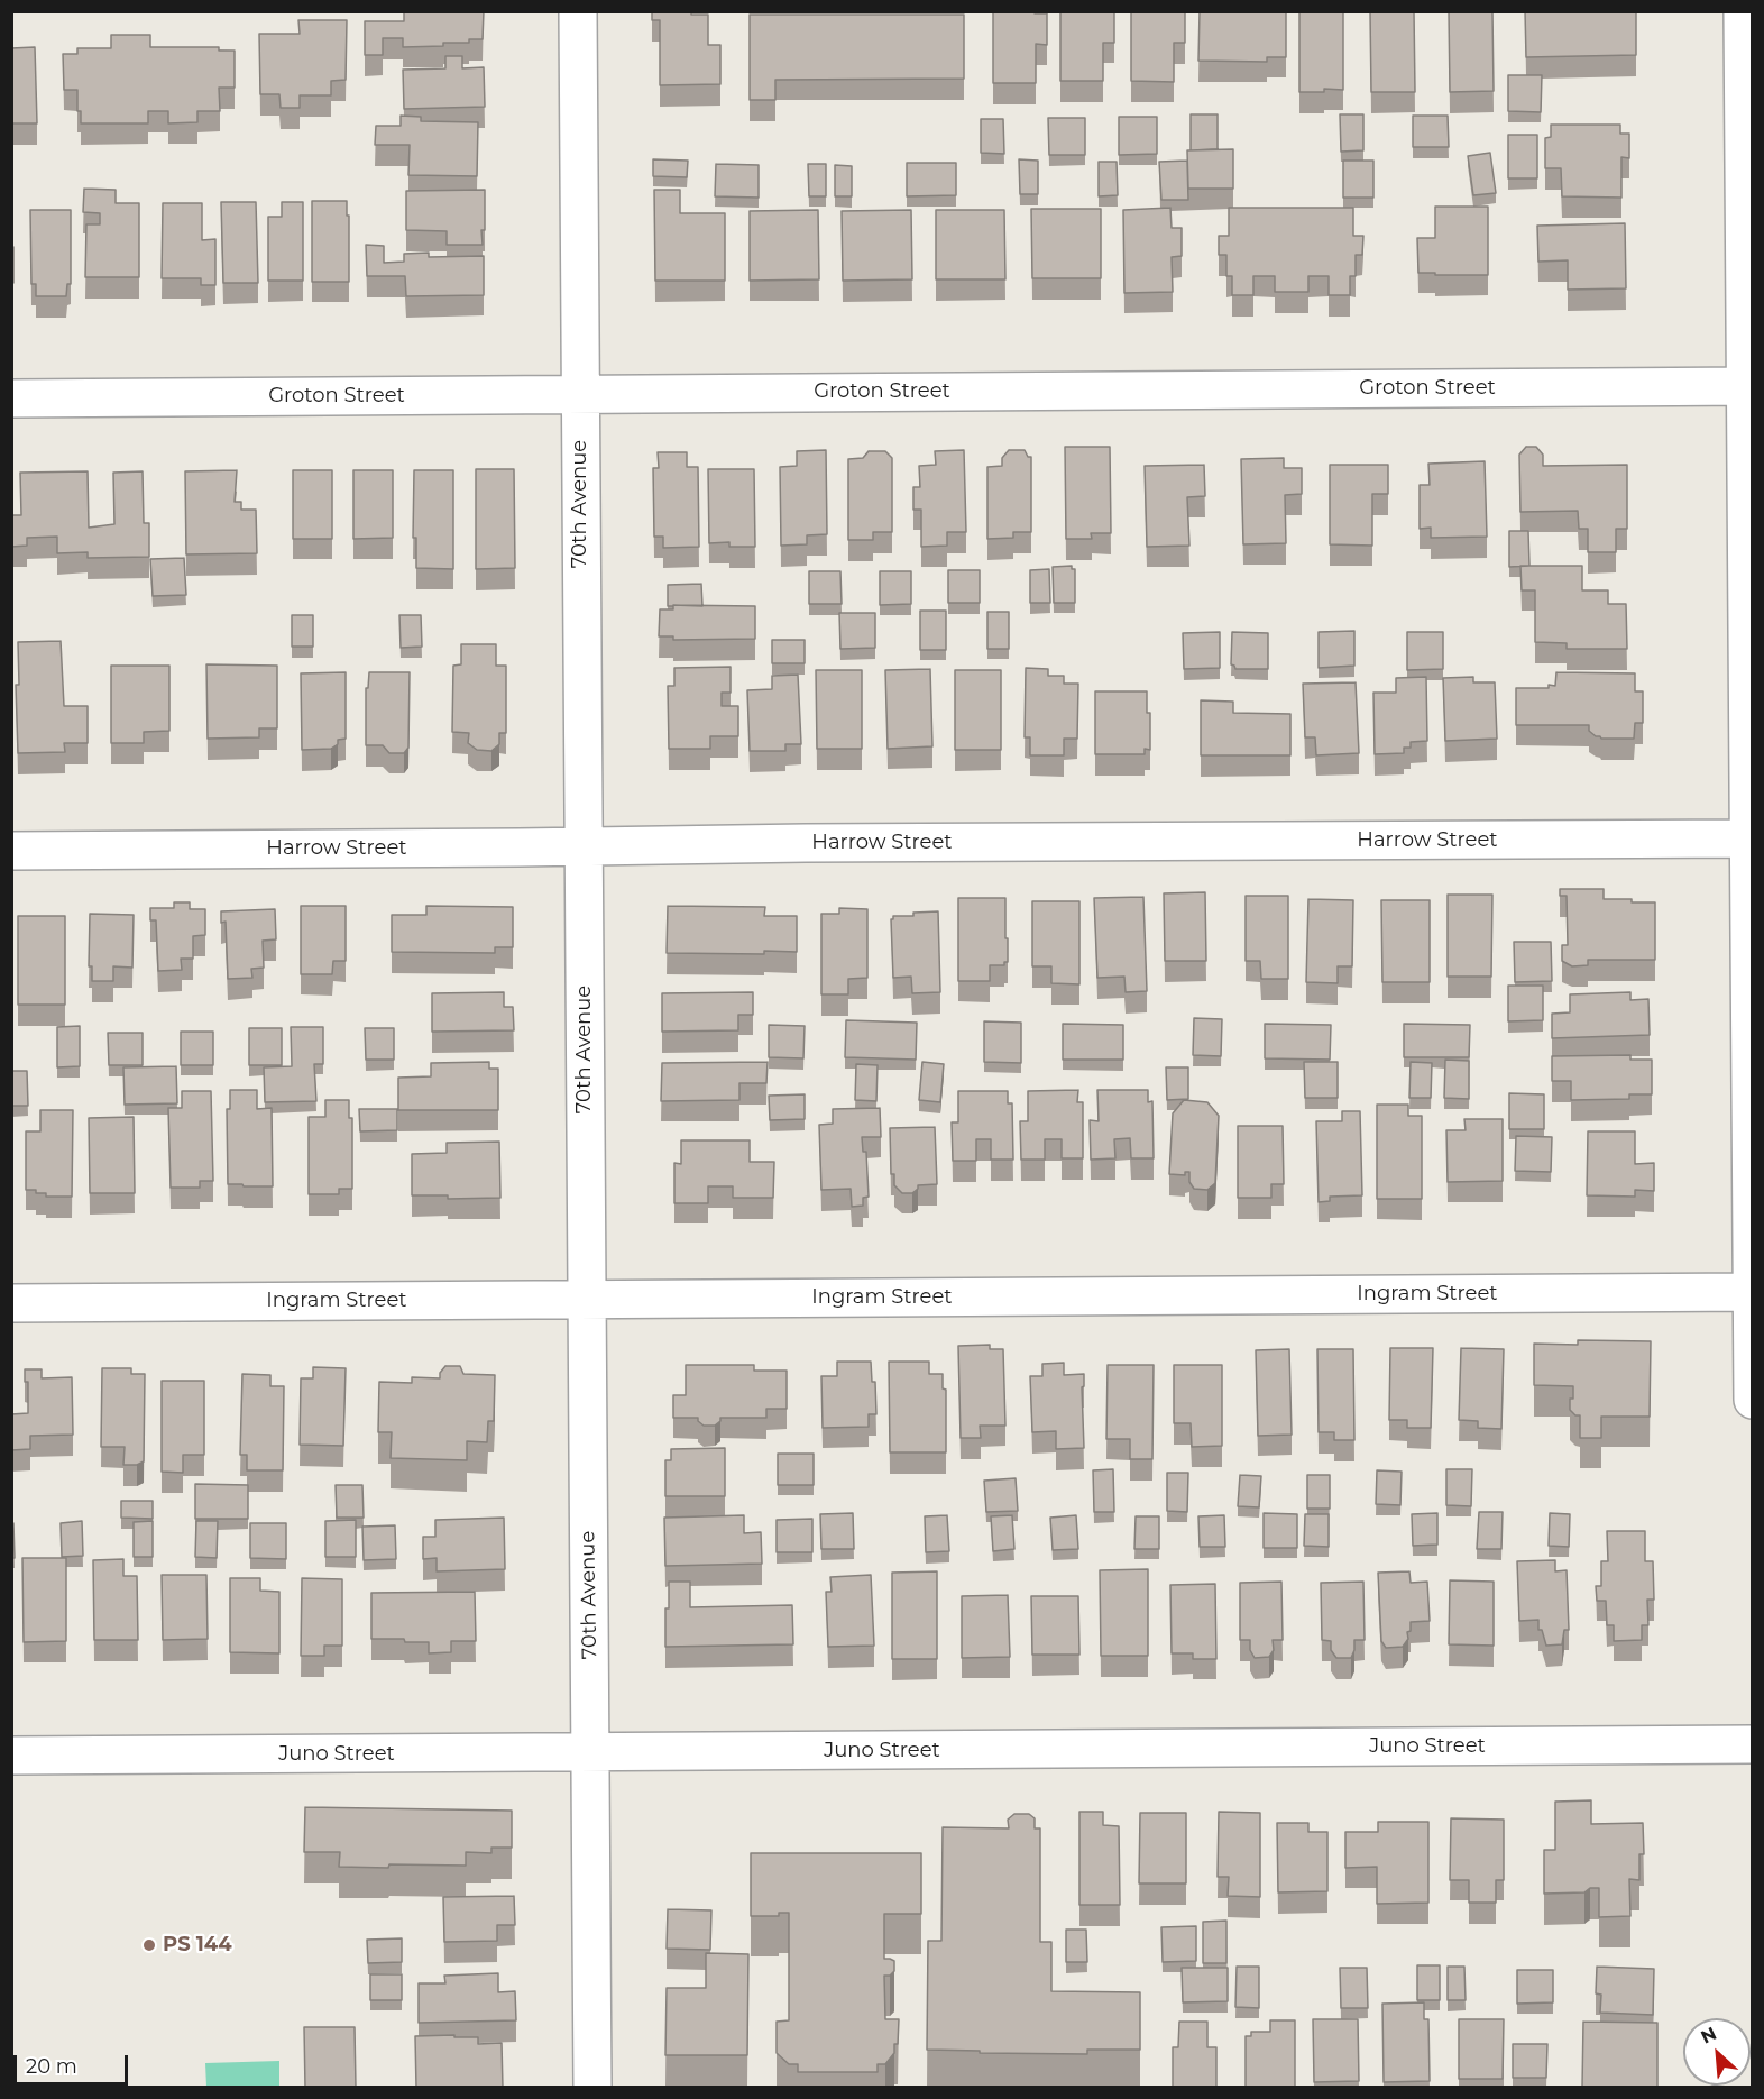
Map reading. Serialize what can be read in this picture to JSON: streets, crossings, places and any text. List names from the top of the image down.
{
  "streets": {
    "street": [
      "Groton Street",
      "70th Avenue",
      "Harrow Street",
      "Ingram Street",
      "Juno Street"
    ]
  },
  "crossings": [
    ["Groton Street", "70th Avenue"],
    ["70th Avenue", "Harrow Street"],
    ["70th Avenue", "Ingram Street"],
    ["70th Avenue", "Juno Street"]
  ],
  "places": ["PS 144"],
  "scale_bar": "20 m",
  "north": "top left"
}
